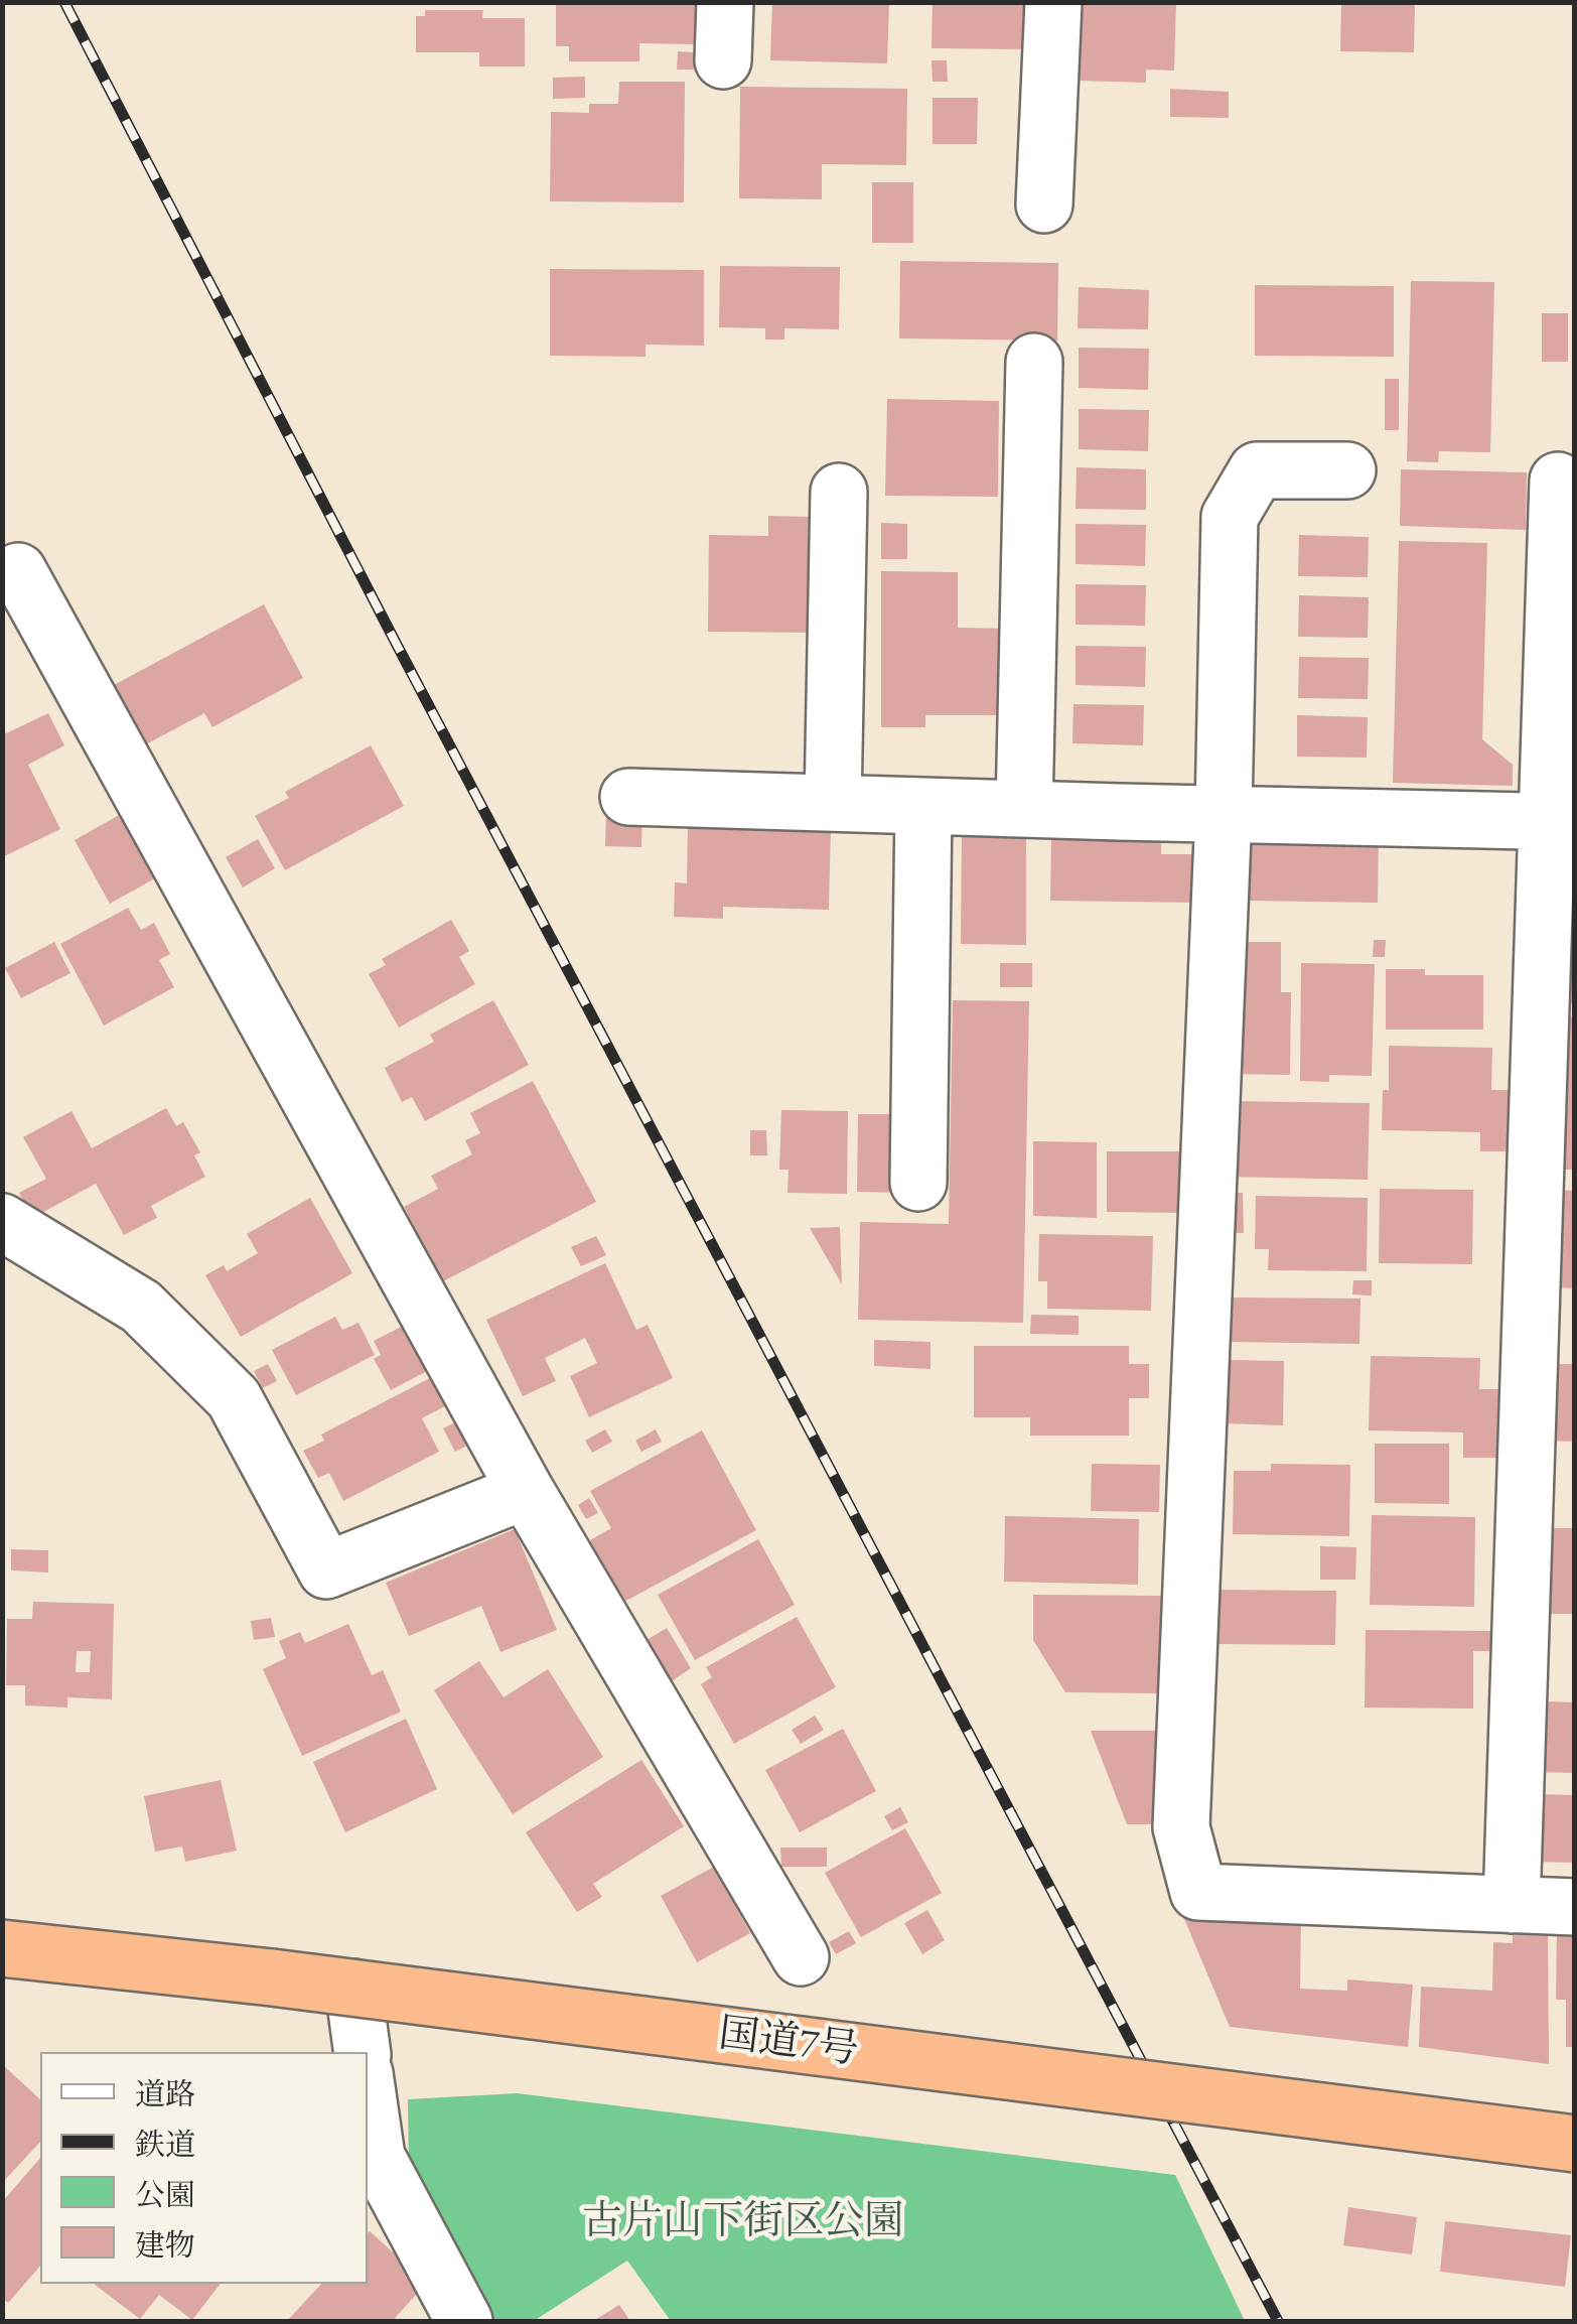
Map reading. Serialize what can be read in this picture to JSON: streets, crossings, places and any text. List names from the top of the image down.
{
  "streets": {
    "highway": ["国道7号"]
  },
  "parks": ["古片山下街区公園"],
  "legend": [
    "道路",
    "鉄道",
    "公園",
    "建物"
  ]
}
